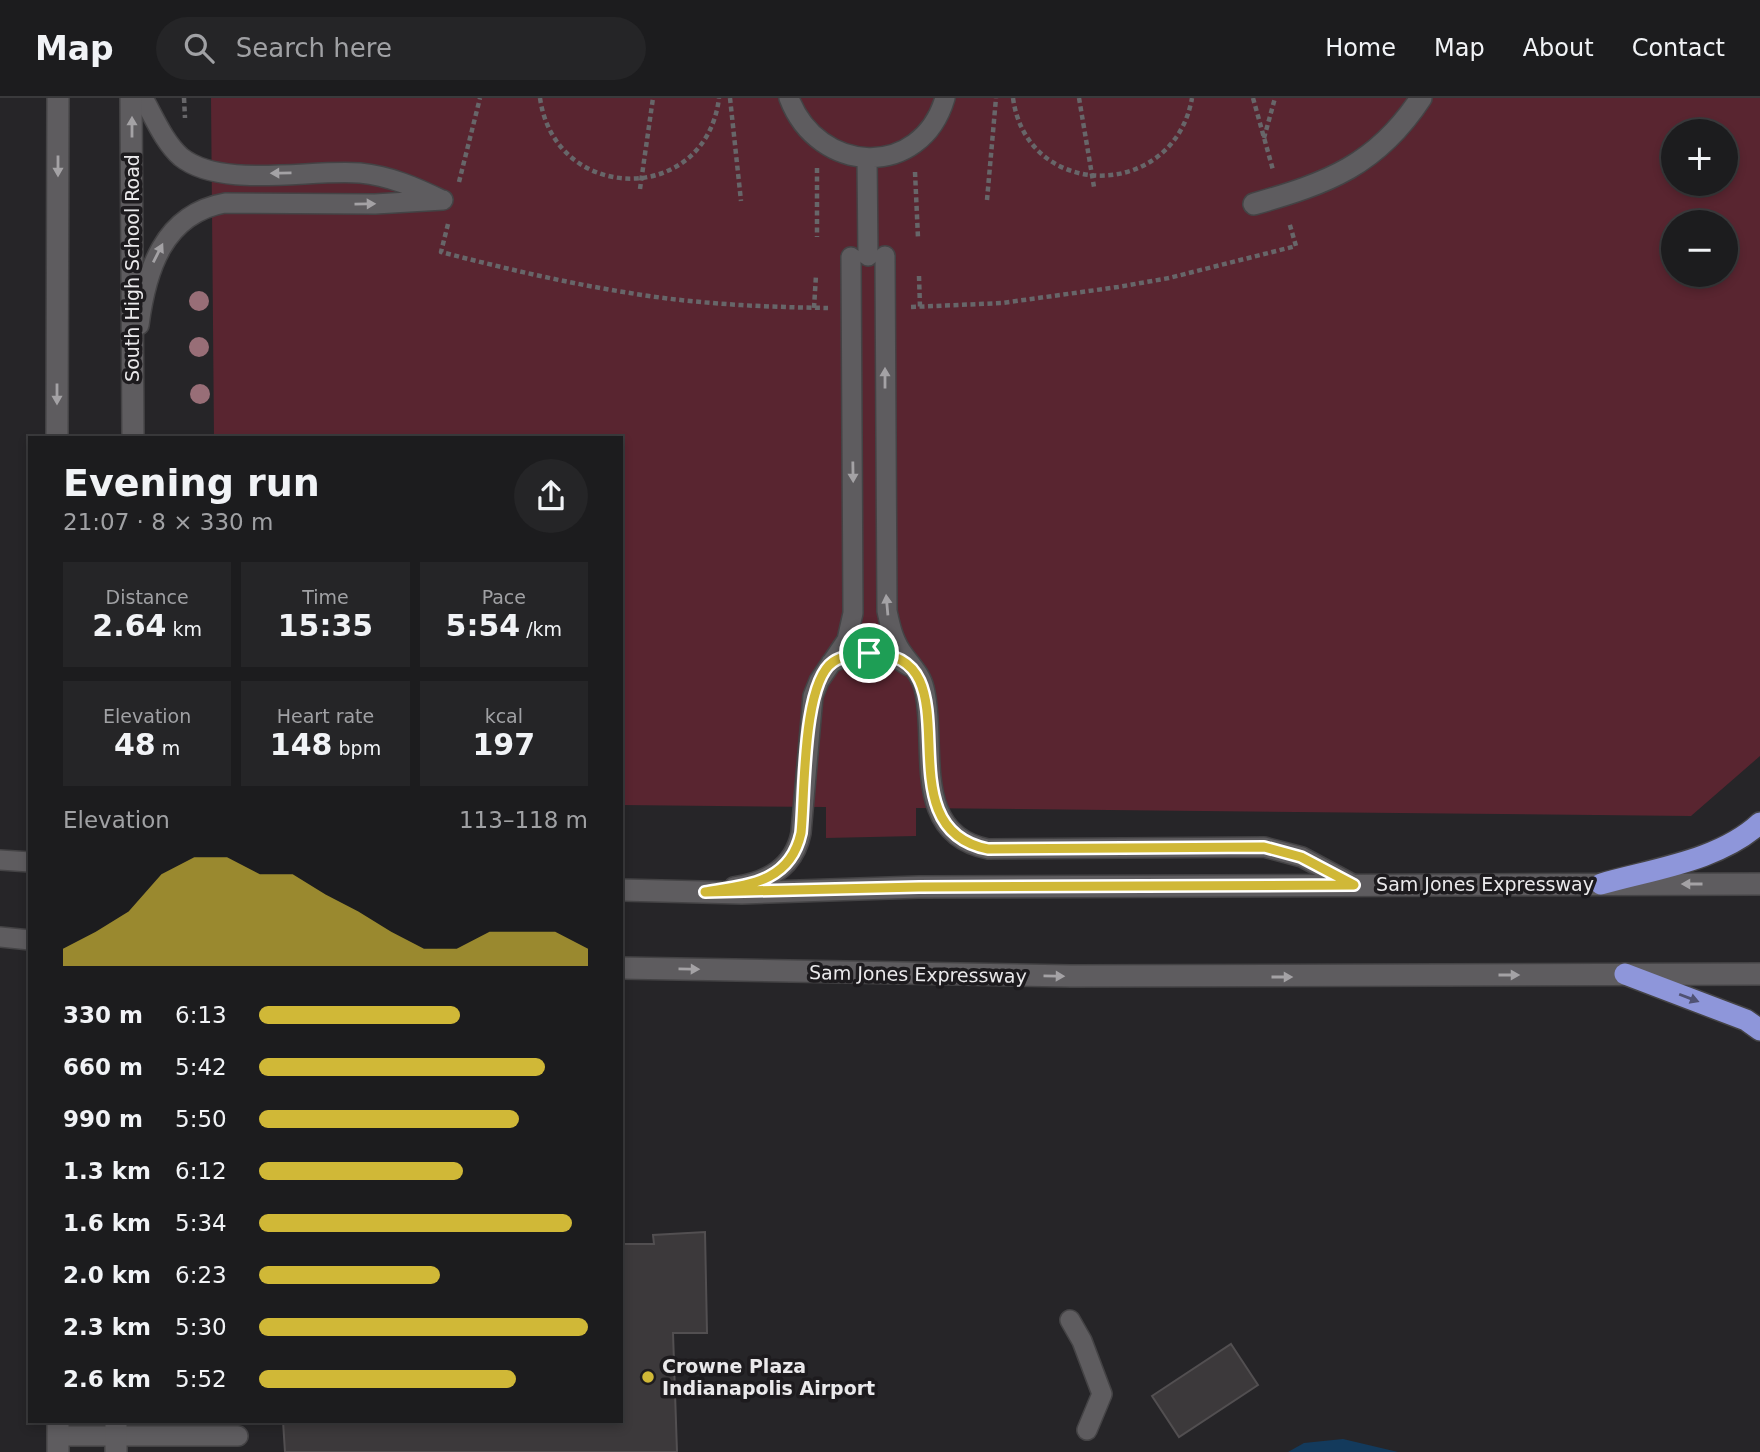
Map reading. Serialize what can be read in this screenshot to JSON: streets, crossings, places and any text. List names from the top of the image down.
{
  "streets": {
    "street": ["South High School Road", "Sam Jones Expressway"]
  },
  "places": ["Crowne Plaza Indianapolis Airport"],
  "page": {
    "header": "Map",
    "search": "Search here",
    "nav": [
      "Home",
      "Map",
      "About",
      "Contact"
    ],
    "map_buttons": ["+", "−"],
    "heading": ["Evening run", "21:07 · 8 × 330 m"],
    "stats": [
      ["Distance", "2.64 km"],
      ["Time", "15:35"],
      ["Pace", "5:54 /km"],
      ["Elevation", "48 m"],
      ["Heart rate", "148 bpm"],
      ["kcal", "197"]
    ],
    "chart": ["Elevation", "113–118 m"],
    "list": [
      {
        "name": "330 m",
        "note": "6:13"
      },
      {
        "name": "660 m",
        "note": "5:42"
      },
      {
        "name": "990 m",
        "note": "5:50"
      },
      {
        "name": "1.3 km",
        "note": "6:12"
      },
      {
        "name": "1.6 km",
        "note": "5:34"
      },
      {
        "name": "2.0 km",
        "note": "6:23"
      },
      {
        "name": "2.3 km",
        "note": "5:30"
      },
      {
        "name": "2.6 km",
        "note": "5:52"
      }
    ]
  }
}
